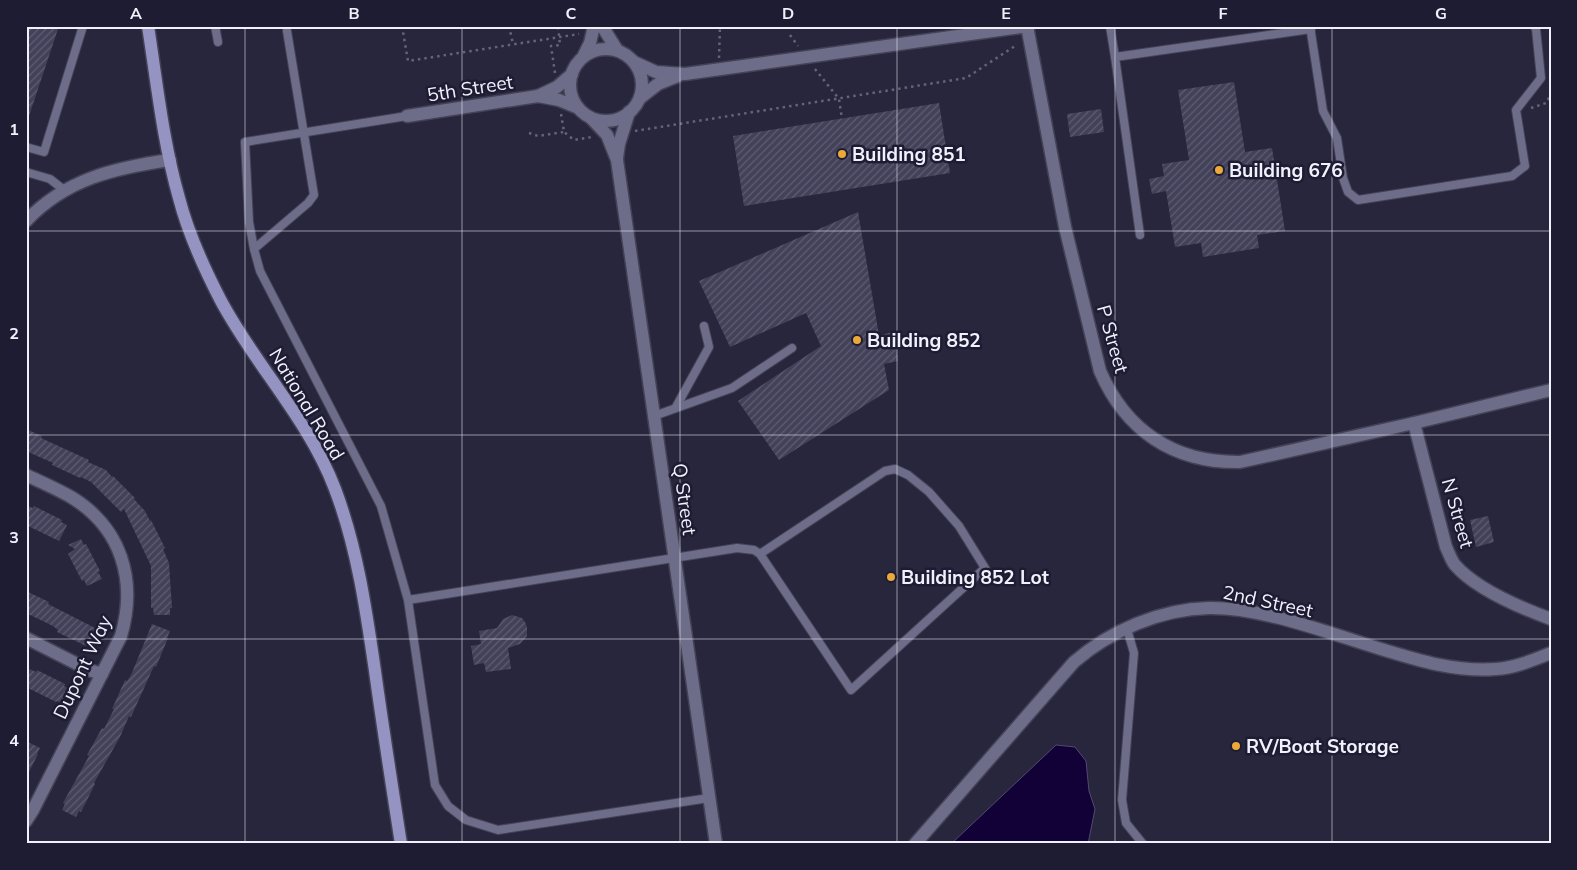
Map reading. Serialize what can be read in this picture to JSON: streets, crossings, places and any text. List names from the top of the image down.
{
  "streets": {
    "main road": ["National Road"],
    "street": [
      "5th Street",
      "P Street",
      "Q Street",
      "N Street",
      "2nd Street",
      "Dupont Way"
    ]
  },
  "crossings": [
    ["5th Street", "Q Street"],
    ["P Street", "N Street"]
  ],
  "places": [
    "Building 851",
    "Building 676",
    "Building 852",
    "Building 852 Lot",
    "RV/Boat Storage"
  ],
  "grid": {
    "columns": [
      "A",
      "B",
      "C",
      "D",
      "E",
      "F",
      "G"
    ],
    "rows": [
      "1",
      "2",
      "3",
      "4"
    ]
  }
}
